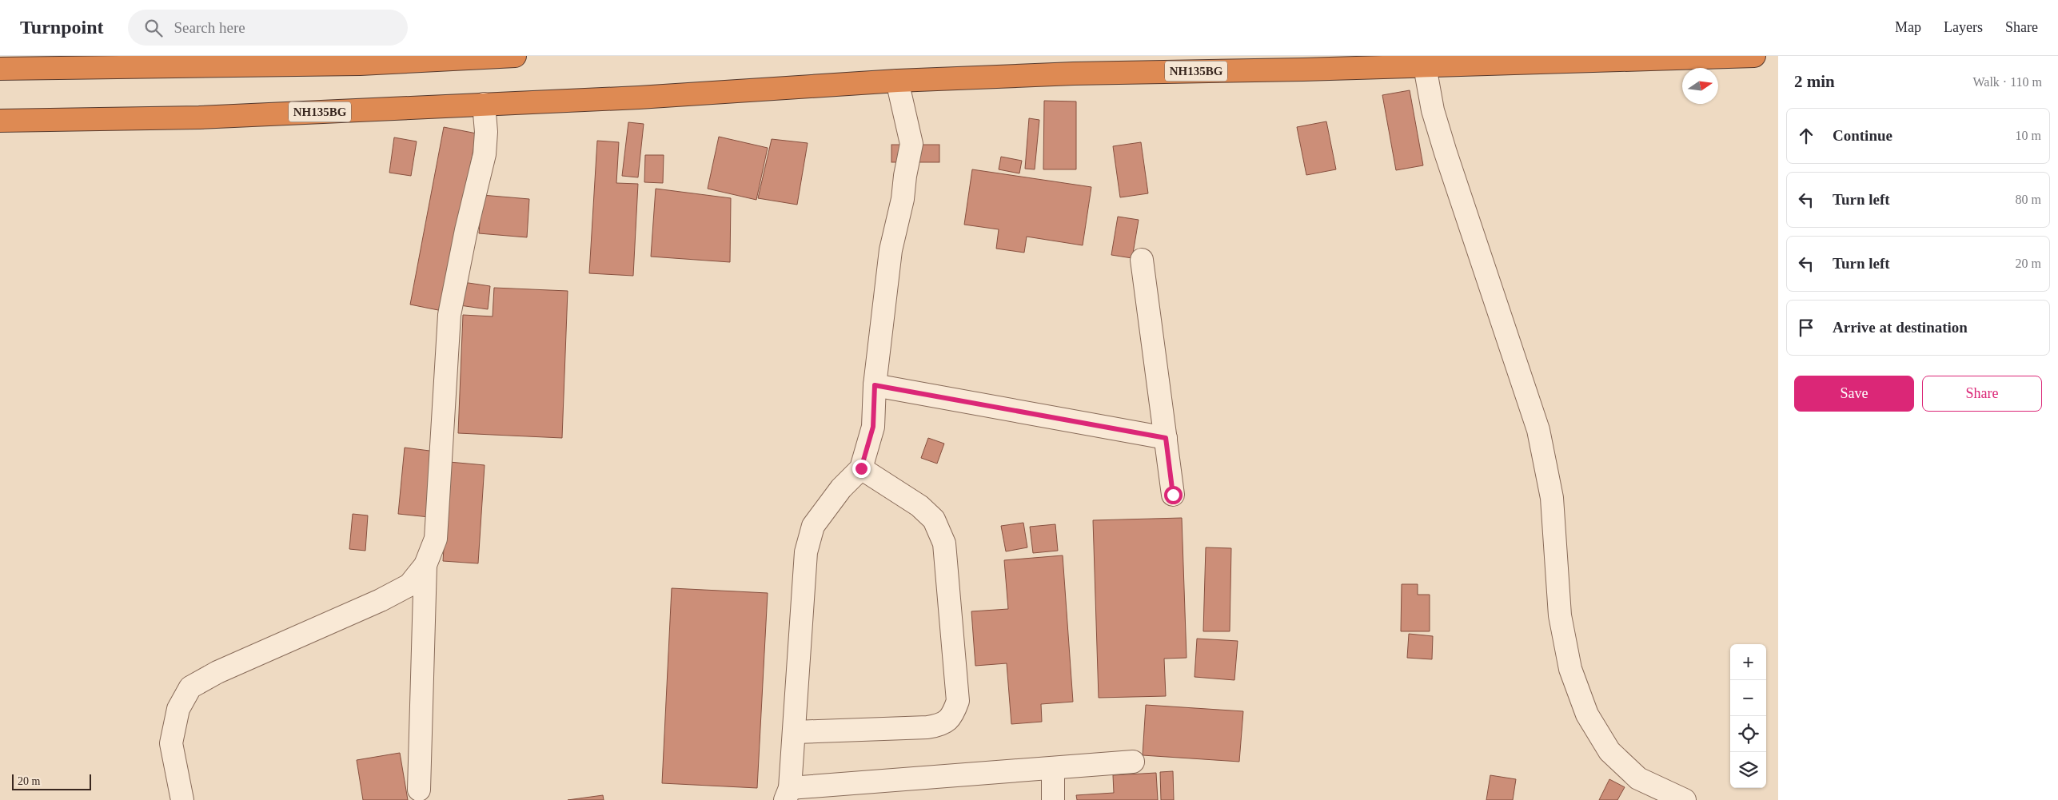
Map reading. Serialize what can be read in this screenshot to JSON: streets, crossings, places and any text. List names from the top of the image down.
{
  "streets": {
    "highway": ["NH135BG"]
  },
  "scale_bar": "20 m",
  "north": "right",
  "page": {
    "header": "Turnpoint",
    "search": "Search here",
    "nav": ["Map", "Layers", "Share"],
    "heading": ["2 min", "Walk · 110 m"],
    "list": [
      ["Continue", "10 m"],
      ["Turn left", "80 m"],
      ["Turn left", "20 m"],
      "Arrive at destination"
    ],
    "buttons": ["Save", "Share"],
    "map_buttons": ["+", "−"],
    "scale": "20 m"
  }
}
